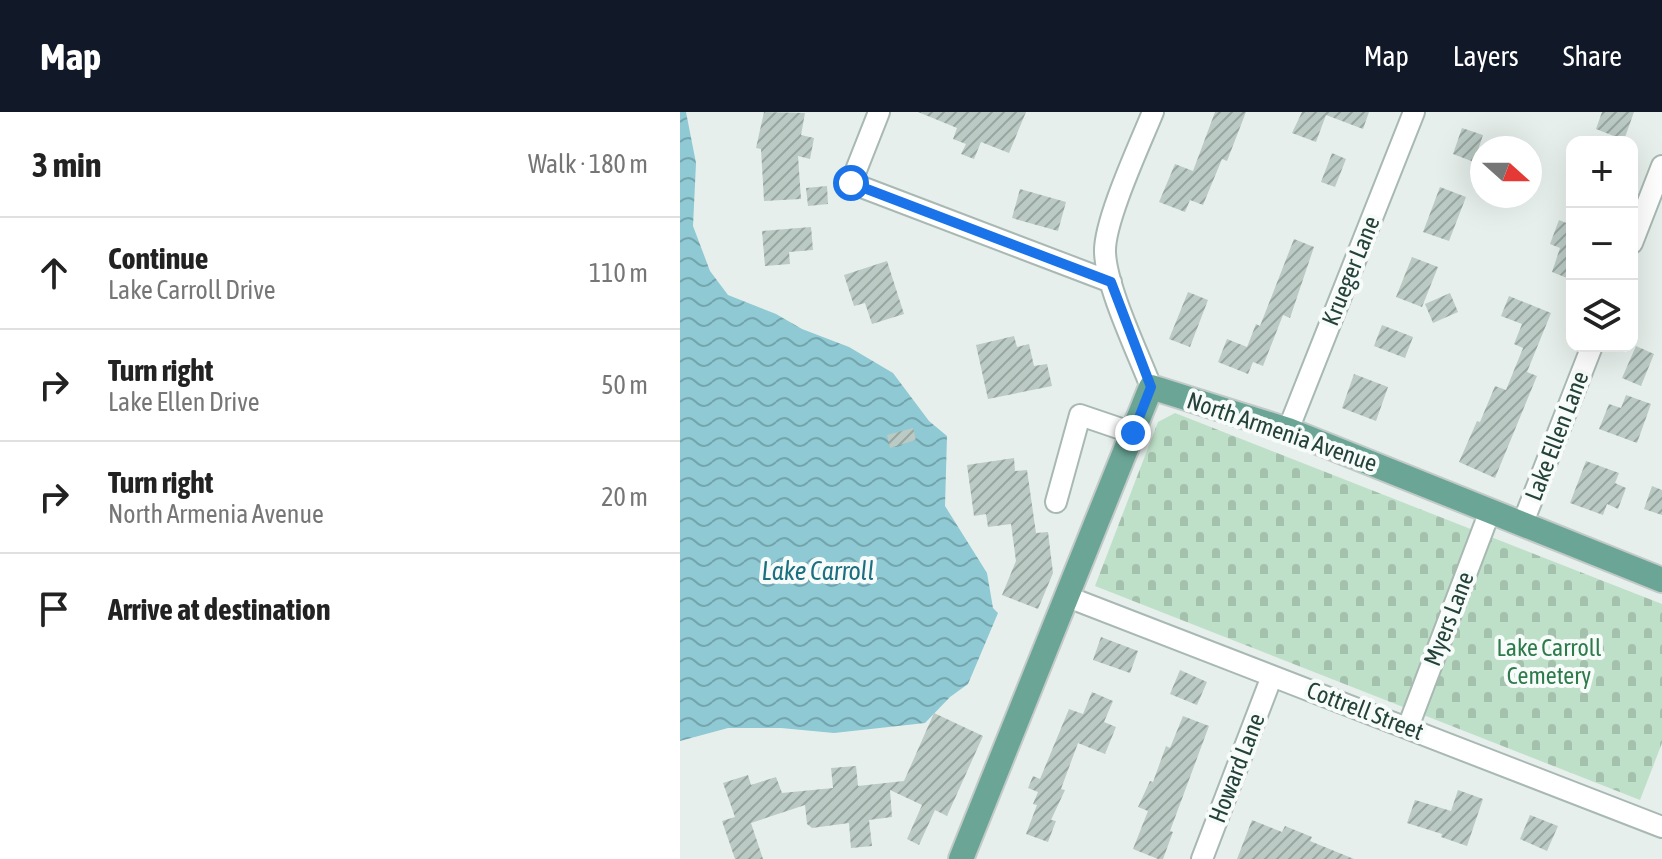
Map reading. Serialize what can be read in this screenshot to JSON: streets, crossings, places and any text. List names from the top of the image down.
{
  "streets": {
    "main road": ["North Armenia Avenue"],
    "street": [
      "Krueger Lane",
      "Lake Ellen Lane",
      "Myers Lane",
      "Cottrell Street",
      "Howard Lane"
    ]
  },
  "crossings": [
    ["Krueger Lane", "North Armenia Avenue"],
    ["North Armenia Avenue", "Lake Ellen Lane"],
    ["North Armenia Avenue", "Myers Lane"],
    ["Myers Lane", "Cottrell Street"],
    ["Cottrell Street", "Howard Lane"]
  ],
  "water": ["Lake Carroll"],
  "parks": ["Lake Carroll Cemetery"],
  "north": "right",
  "page": {
    "header": "Map",
    "nav": ["Map", "Layers", "Share"],
    "heading": ["3 min", "Walk · 180 m"],
    "map_buttons": ["+", "−"],
    "list": [
      ["Continue", "Lake Carroll Drive", "110 m"],
      ["Turn right", "Lake Ellen Drive", "50 m"],
      ["Turn right", "North Armenia Avenue", "20 m"],
      "Arrive at destination"
    ]
  }
}
